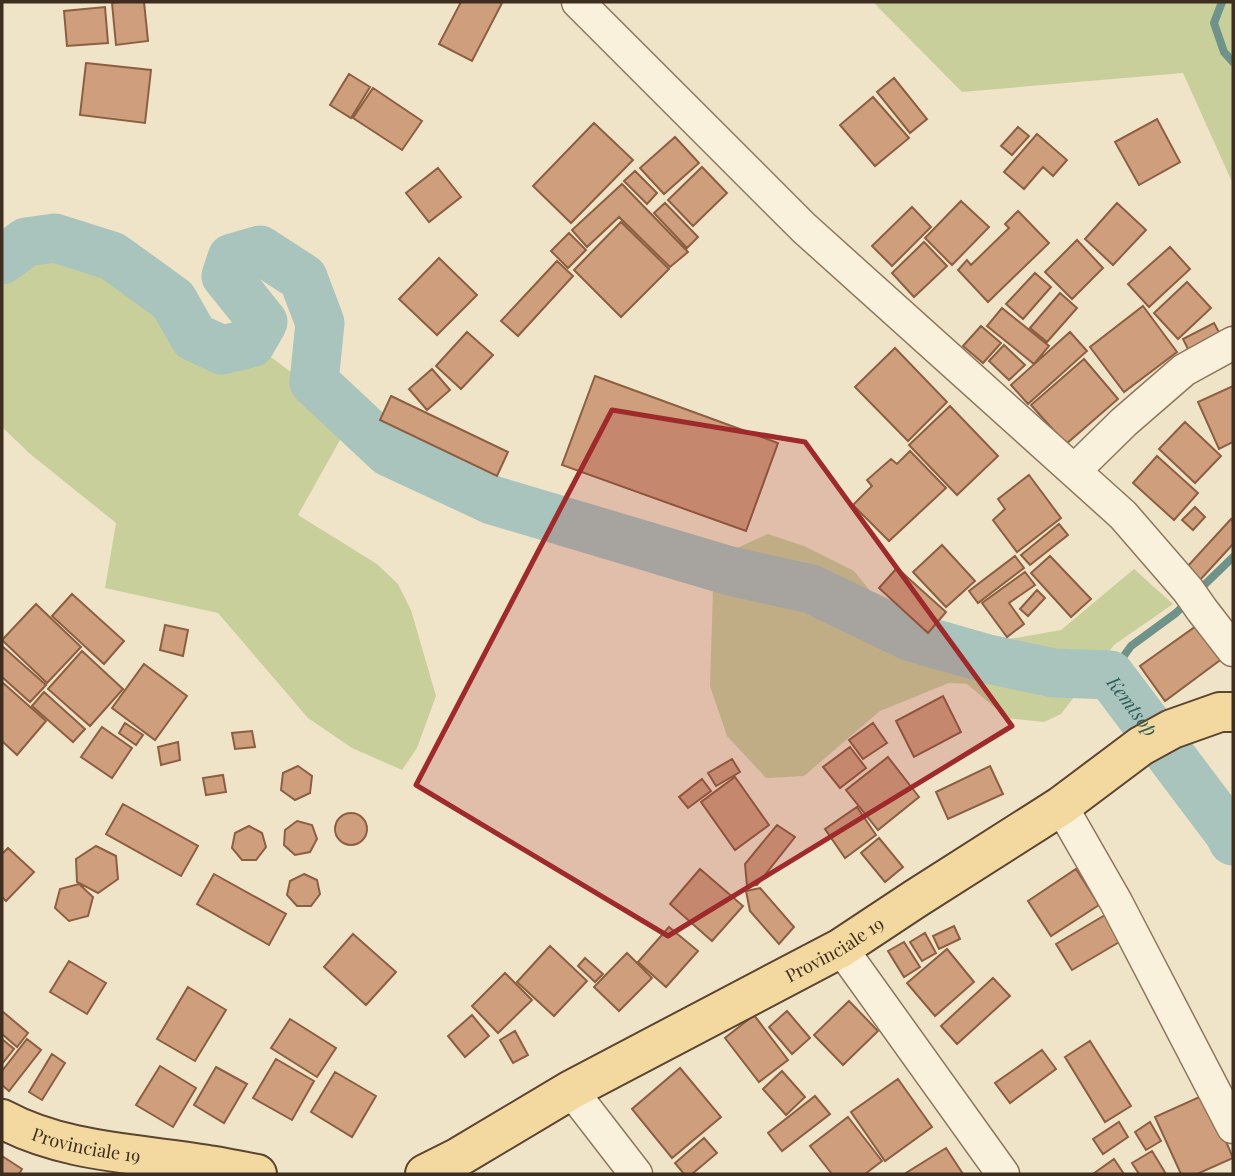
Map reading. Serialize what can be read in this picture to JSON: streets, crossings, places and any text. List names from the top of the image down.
{
  "streets": {
    "main road": ["Provinciale 19"]
  },
  "water": ["Kemtsop"]
}
